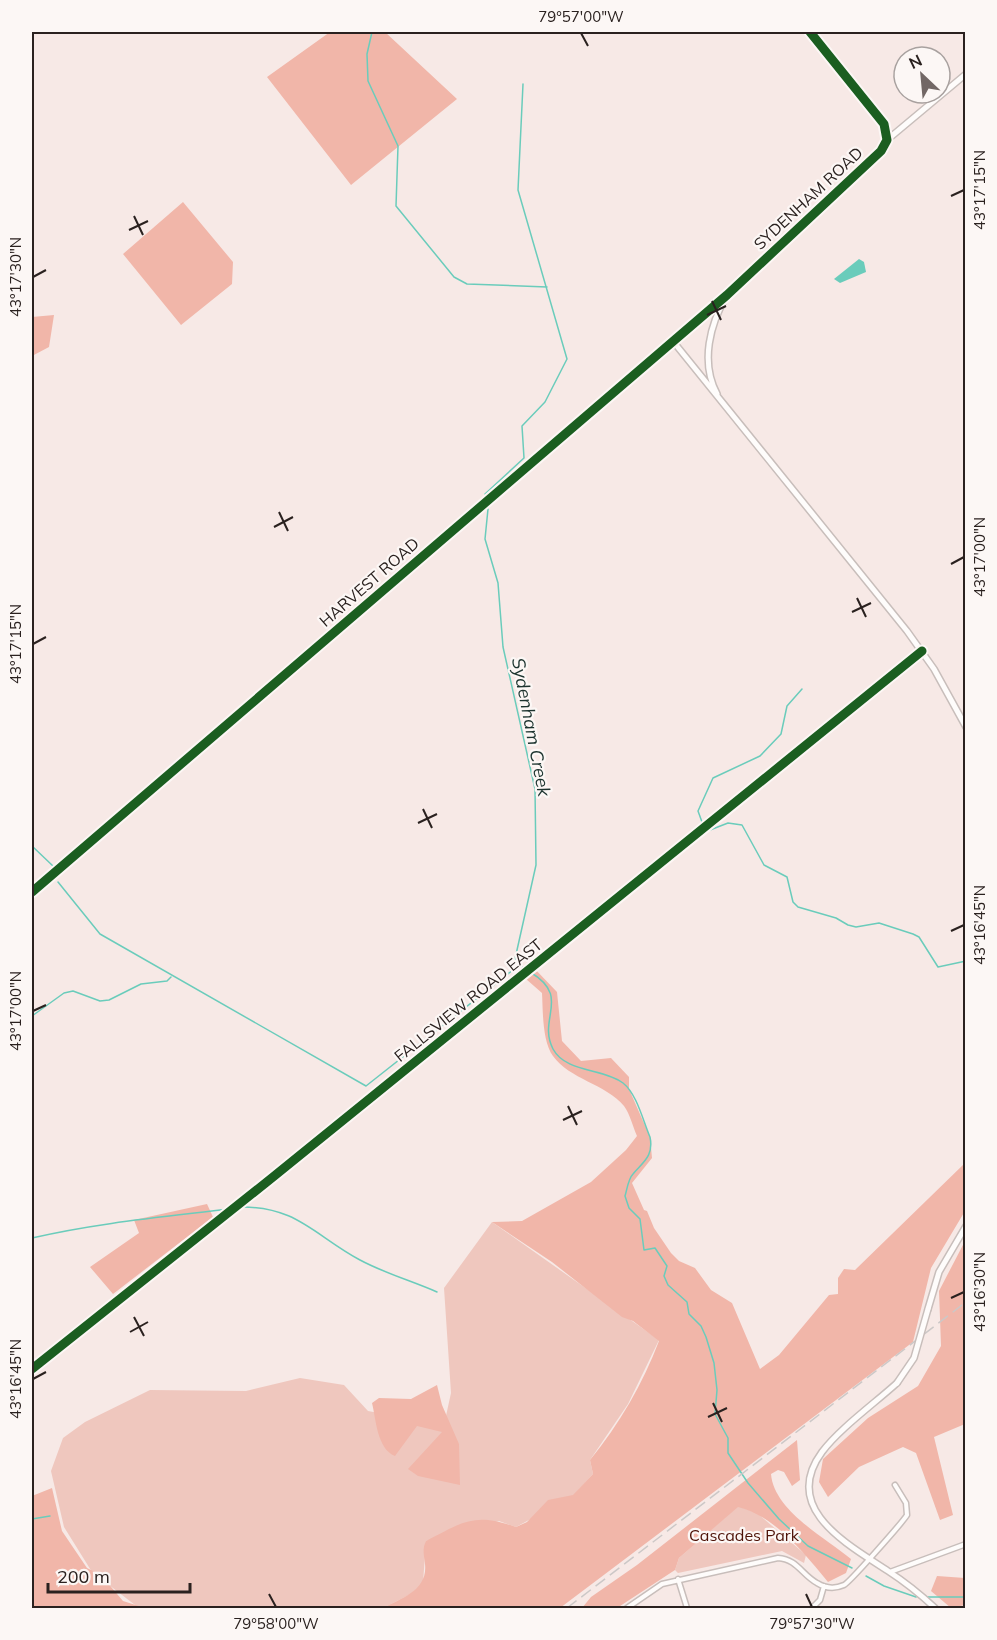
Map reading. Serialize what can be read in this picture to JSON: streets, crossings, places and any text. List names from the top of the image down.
{
  "streets": {
    "street": ["SYDENHAM ROAD", "HARVEST ROAD", "FALLSVIEW ROAD EAST"]
  },
  "crossings": [
    ["SYDENHAM ROAD", "HARVEST ROAD"],
    ["SYDENHAM ROAD", "FALLSVIEW ROAD EAST"]
  ],
  "water": ["Sydenham Creek"],
  "parks": ["Cascades Park"],
  "scale_bar": "200 m",
  "north": "top left",
  "coordinates": [
    "79°57'00\"W",
    "43°17'15\"N",
    "43°17'30\"N",
    "43°17'00\"N",
    "43°16'45\"N",
    "43°16'30\"N",
    "79°58'00\"W",
    "79°57'30\"W"
  ]
}
